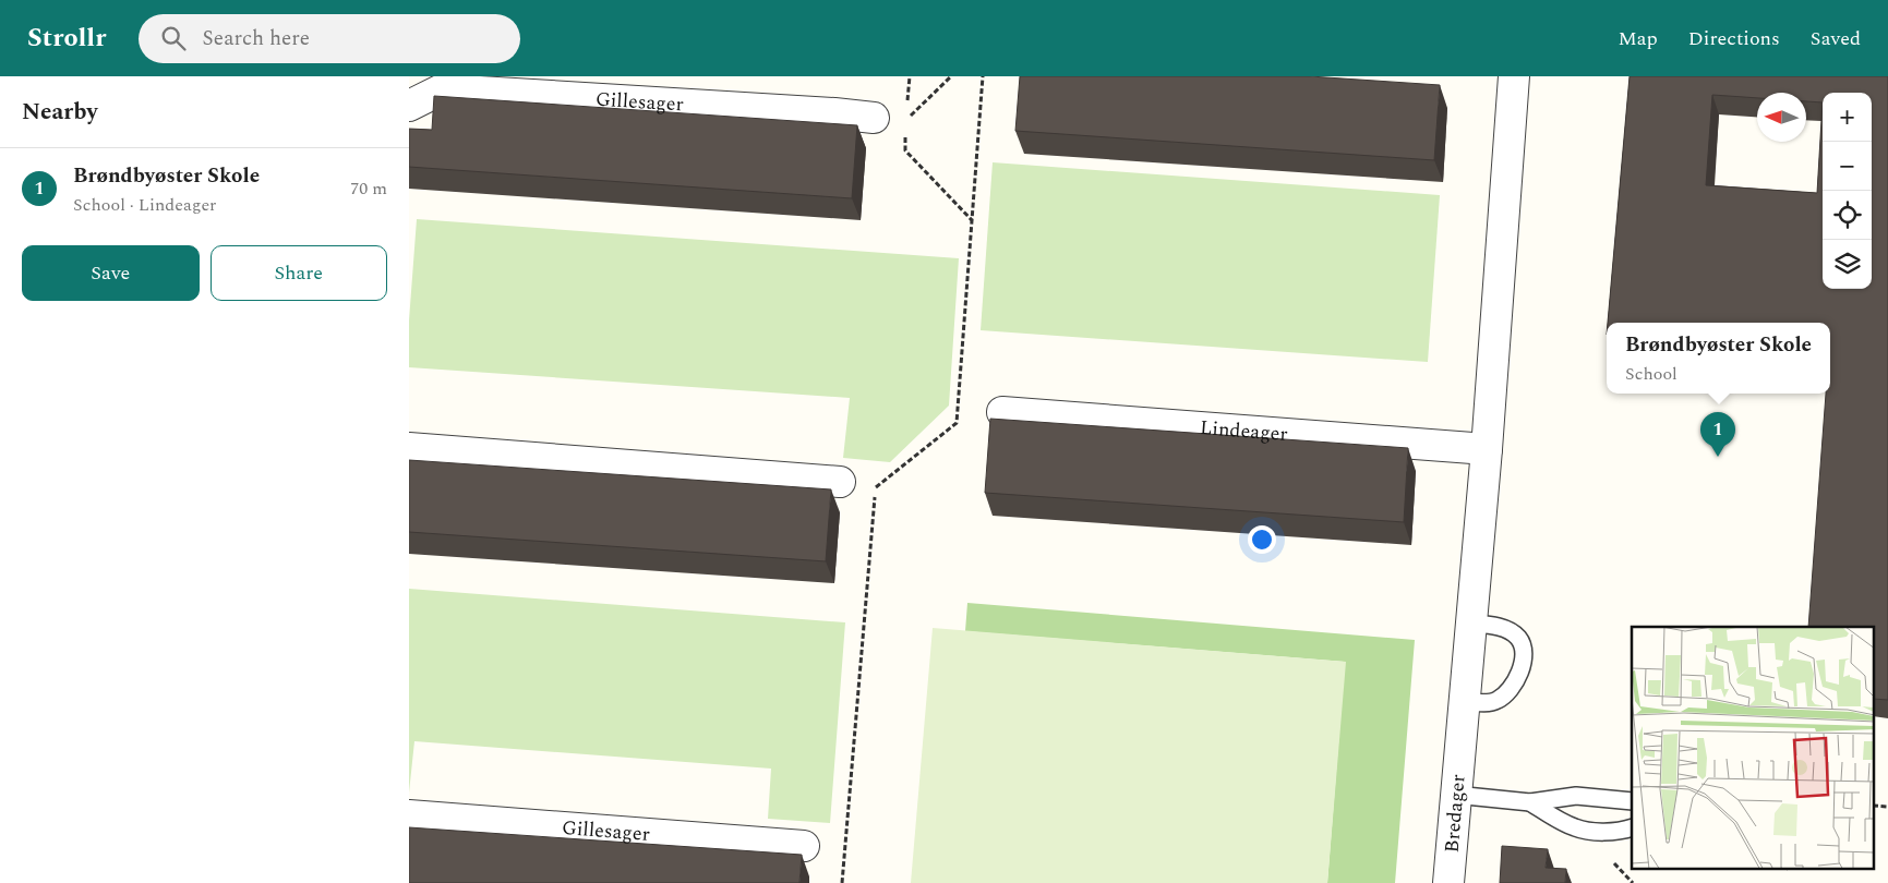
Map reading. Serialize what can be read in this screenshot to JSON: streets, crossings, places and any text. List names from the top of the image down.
{
  "streets": {
    "street": ["Gillesager", "Lindeager", "Bredager"]
  },
  "north": "left",
  "page": {
    "header": "Strollr",
    "search": "Search here",
    "nav": ["Map", "Directions", "Saved"],
    "heading": "Nearby",
    "map_buttons": ["+", "−"],
    "list": [
      {
        "mark": "1",
        "name": "Brøndbyøster Skole",
        "note": "School · Lindeager",
        "value": "70 m"
      }
    ],
    "buttons": ["Save", "Share"],
    "popup": ["Brøndbyøster Skole", "School"],
    "pins": "1"
  }
}
